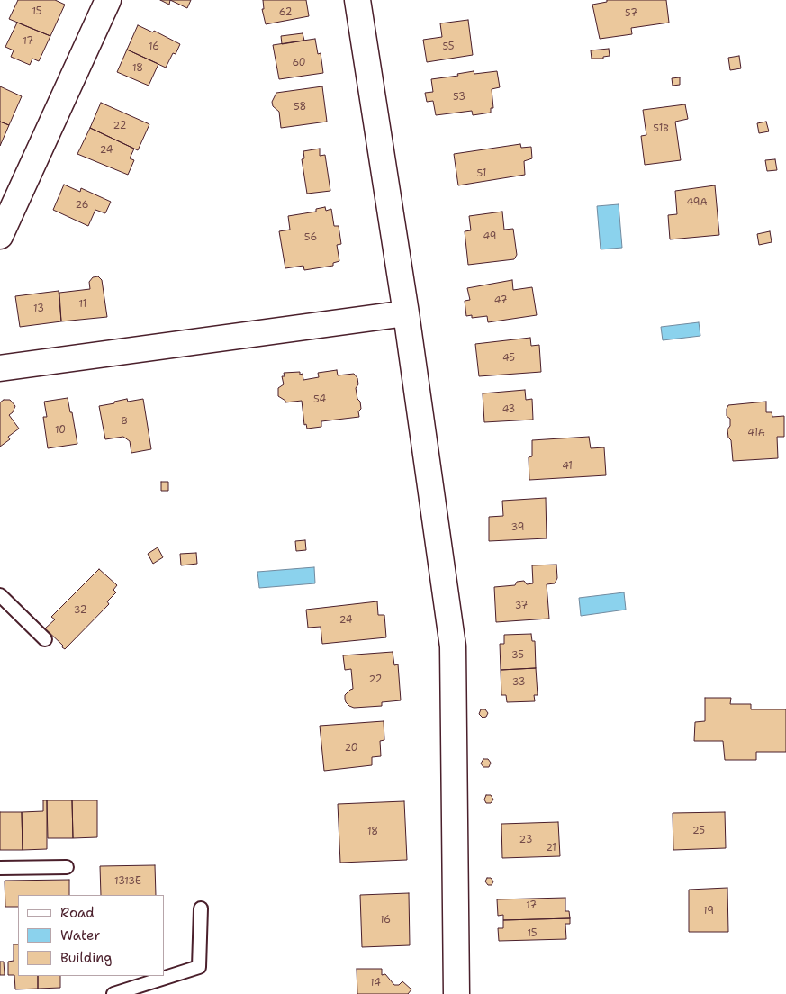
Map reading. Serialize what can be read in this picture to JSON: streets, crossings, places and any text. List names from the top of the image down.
{
  "house_numbers": [
    "15",
    "62",
    "57",
    "17",
    "16",
    "55",
    "60",
    "18",
    "53",
    "58",
    "22",
    "51B",
    "24",
    "51",
    "49A",
    "26",
    "49",
    "56",
    "47",
    "11",
    "13",
    "45",
    "54",
    "43",
    "8",
    "10",
    "41A",
    "41",
    "39",
    "37",
    "32",
    "24",
    "35",
    "22",
    "33",
    "20",
    "25",
    "18",
    "23",
    "21",
    "1313E",
    "17",
    "19",
    "16",
    "15",
    "14"
  ],
  "legend": ["Road", "Water", "Building"]
}
